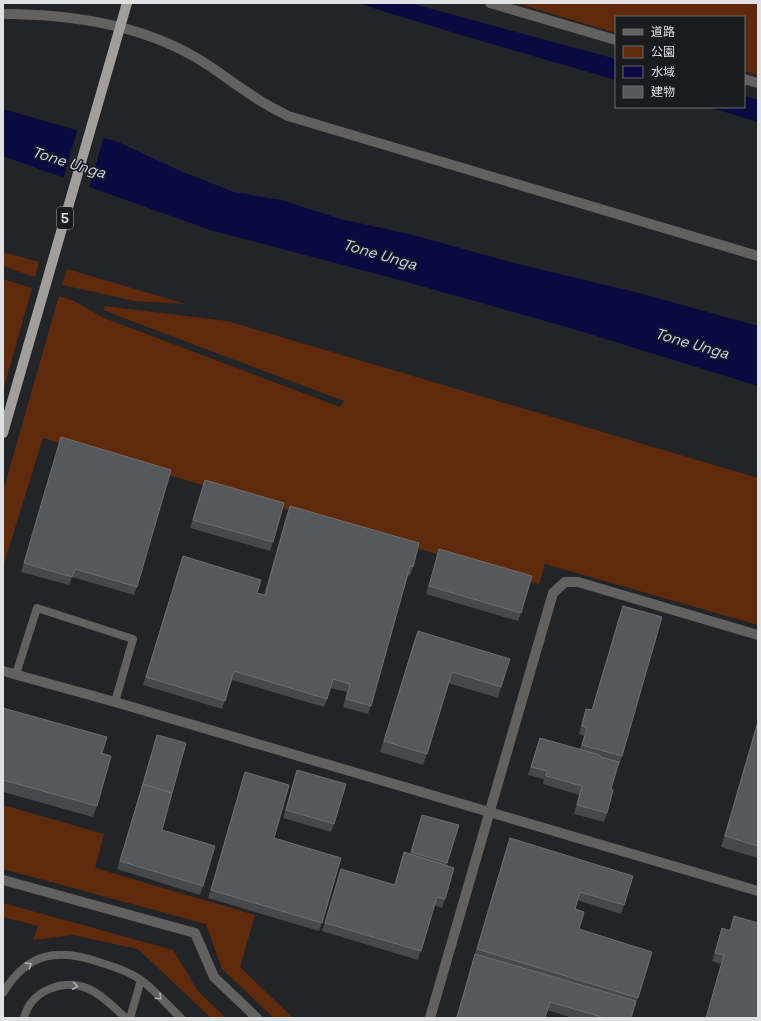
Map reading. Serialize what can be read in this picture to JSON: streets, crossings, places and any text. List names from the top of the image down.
{
  "streets": {
    "main road": ["5"]
  },
  "water": ["Tone Unga"],
  "legend": [
    "道路",
    "公園",
    "水域",
    "建物"
  ]
}
